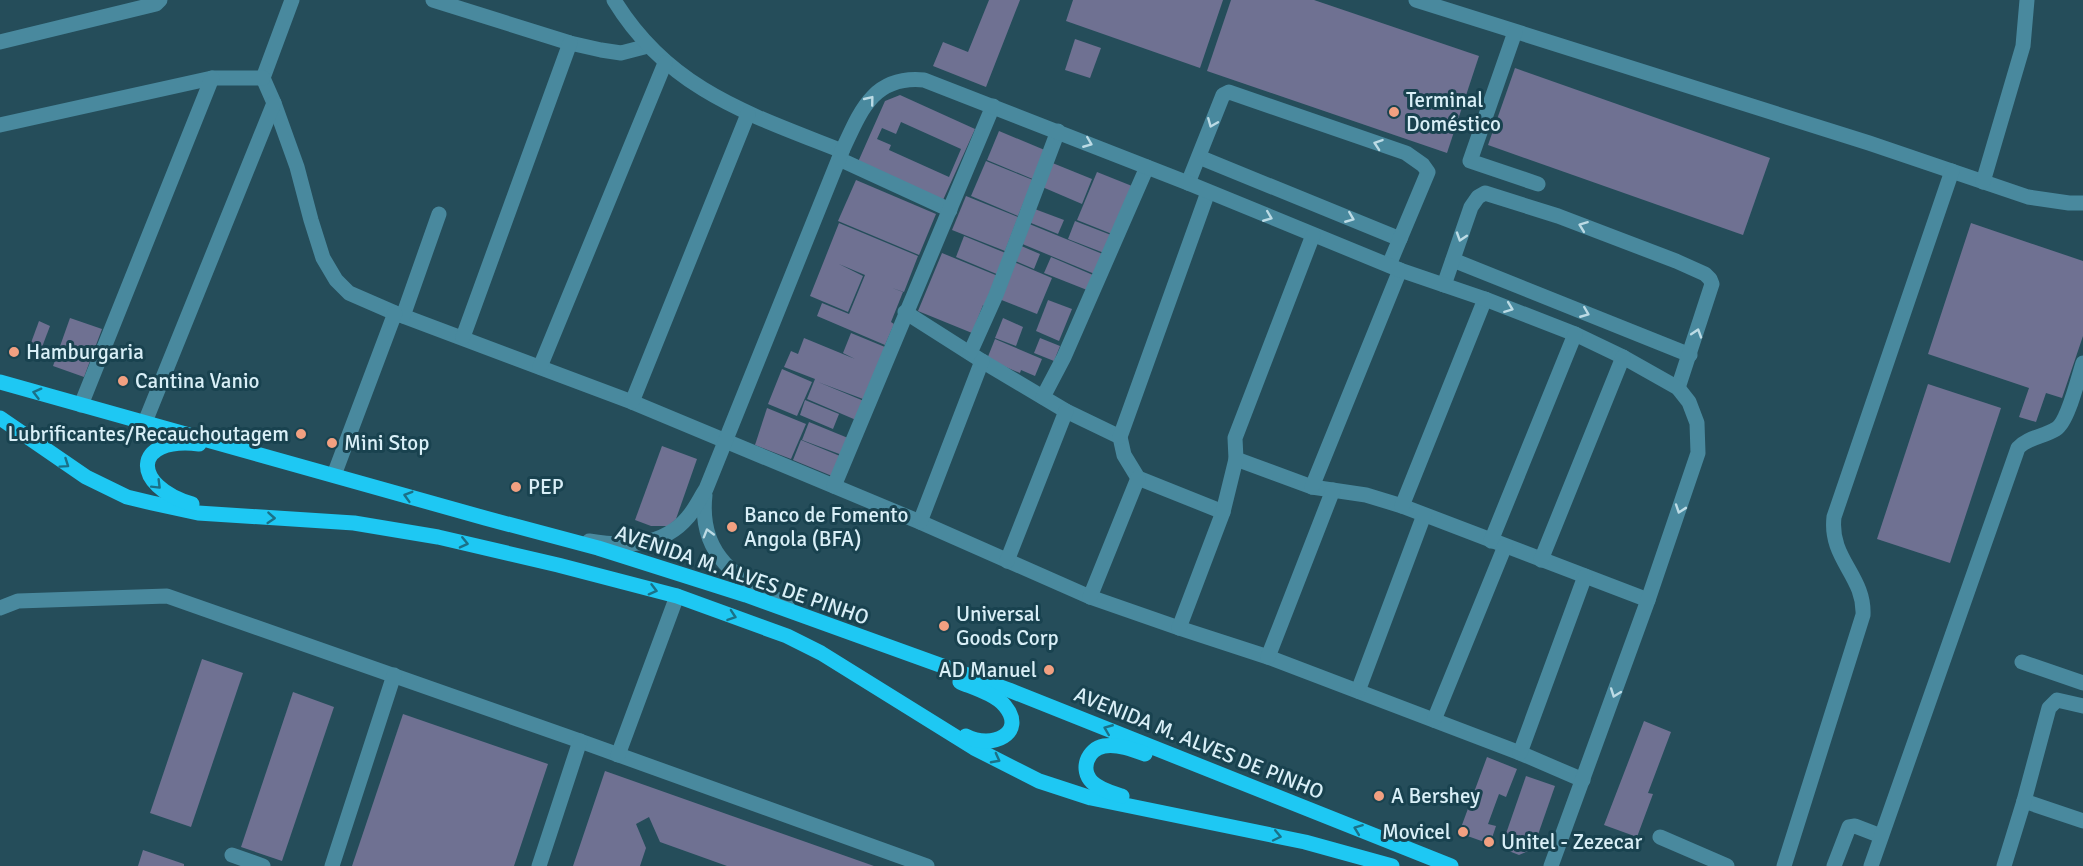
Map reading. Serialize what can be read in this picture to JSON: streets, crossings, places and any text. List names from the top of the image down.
{
  "streets": {
    "main road": ["AVENIDA M. ALVES DE PINHO"]
  },
  "places": [
    "Terminal Doméstico",
    "Hamburgaria",
    "Cantina Vanio",
    "Lubrificantes/Recauchoutagem",
    "Mini Stop",
    "PEP",
    "Banco de Fomento Angola (BFA)",
    "Universal Goods Corp",
    "AD Manuel",
    "A Bershey",
    "Movicel",
    "Unitel - Zezecar"
  ]
}
